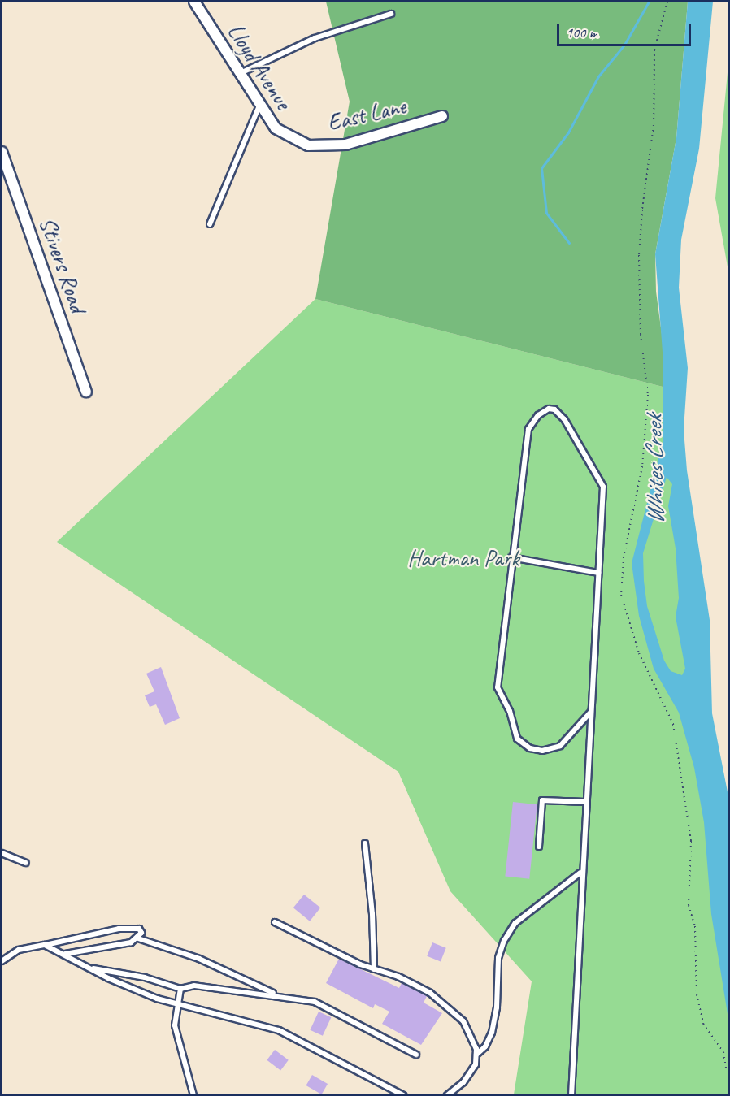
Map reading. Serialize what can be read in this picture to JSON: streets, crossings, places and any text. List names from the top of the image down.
{
  "streets": {
    "street": ["Lloyd Avenue", "East Lane", "Stivers Road"]
  },
  "crossings": [
    ["Lloyd Avenue", "East Lane"]
  ],
  "water": ["Whites Creek"],
  "parks": ["Hartman Park"],
  "scale_bar": "100 m"
}
